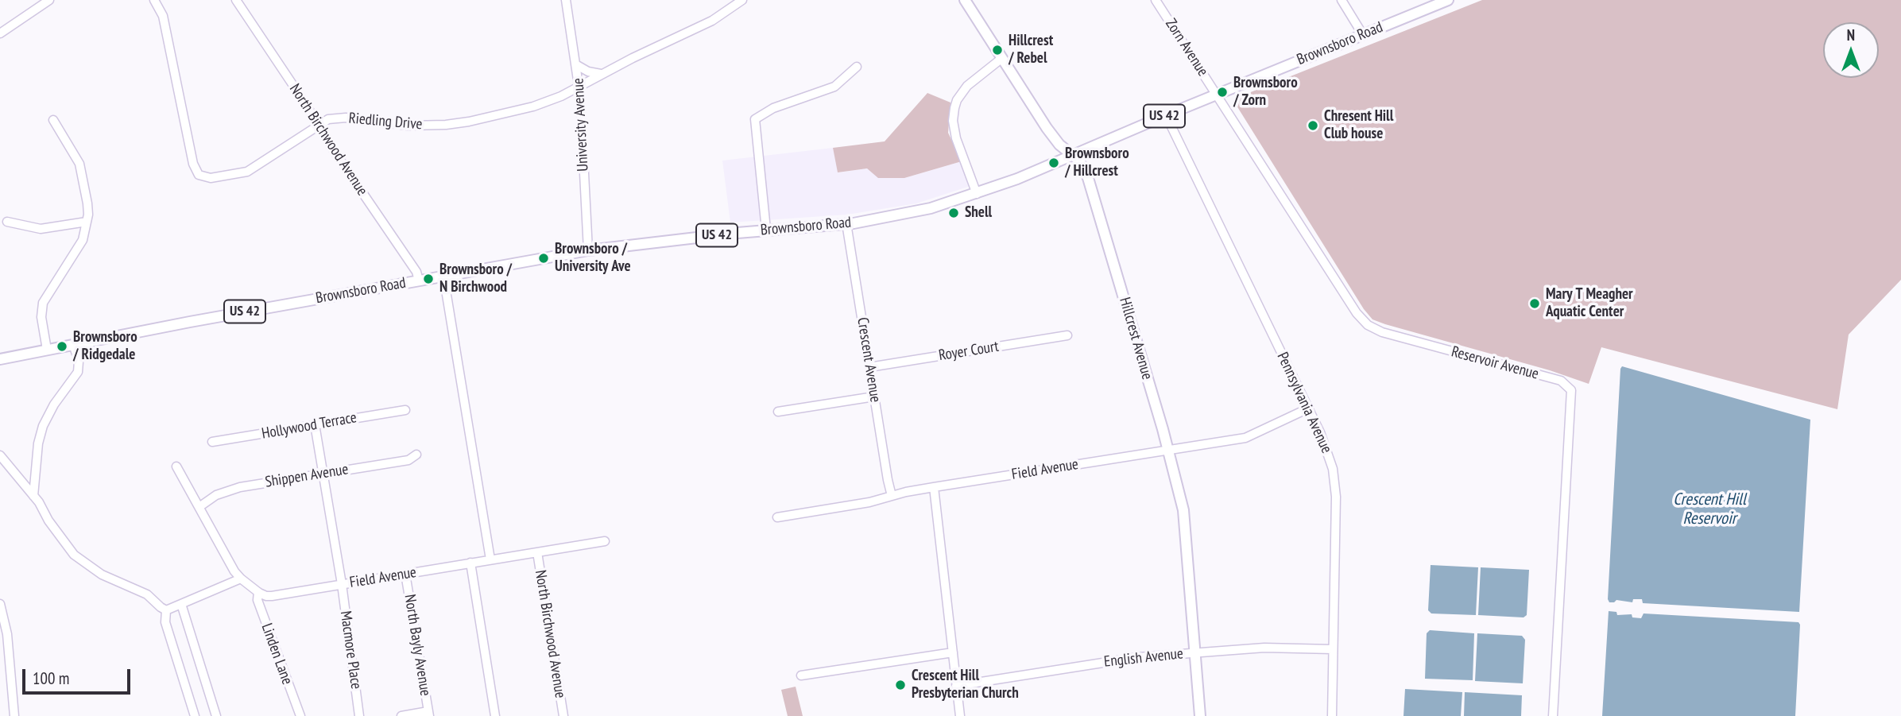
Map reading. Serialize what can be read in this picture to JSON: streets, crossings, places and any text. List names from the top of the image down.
{
  "streets": {
    "main road": ["Brownsboro Road", "US 42", "Hillcrest Avenue"],
    "street": [
      "Zorn Avenue",
      "Riedling Drive",
      "University Avenue",
      "North Birchwood Avenue",
      "Royer Court",
      "Crescent Avenue",
      "Reservoir Avenue",
      "Pennsylvania Avenue",
      "Hollywood Terrace",
      "Field Avenue",
      "Shippen Avenue",
      "North Bayly Avenue",
      "Macmore Place",
      "Linden Lane",
      "English Avenue"
    ]
  },
  "crossings": [
    ["Brownsboro Road", "Zorn Avenue"],
    ["Brownsboro Road", "University Avenue"],
    ["Brownsboro Road", "North Birchwood Avenue"],
    ["Brownsboro Road", "Hillcrest Avenue"],
    ["Brownsboro Road", "Crescent Avenue"],
    ["Brownsboro Road", "Reservoir Avenue"],
    ["Brownsboro Road", "Pennsylvania Avenue"],
    ["Zorn Avenue", "Reservoir Avenue"],
    ["Riedling Drive", "University Avenue"],
    ["Riedling Drive", "North Birchwood Avenue"],
    ["North Birchwood Avenue", "Field Avenue"],
    ["Hillcrest Avenue", "Field Avenue"],
    ["Hillcrest Avenue", "English Avenue"],
    ["Royer Court", "Crescent Avenue"],
    ["Crescent Avenue", "Field Avenue"],
    ["Pennsylvania Avenue", "Field Avenue"],
    ["Pennsylvania Avenue", "English Avenue"],
    ["Field Avenue", "North Bayly Avenue"],
    ["Field Avenue", "Macmore Place"],
    ["Field Avenue", "Linden Lane"]
  ],
  "water": ["Crescent Hill Reservoir"],
  "places": [
    "Hillcrest / Rebel",
    "Brownsboro / Zorn",
    "Chresent Hill Club house",
    "Brownsboro / Hillcrest",
    "Shell",
    "Brownsboro / University Ave",
    "Brownsboro / N Birchwood",
    "Mary T Meagher Aquatic Center",
    "Brownsboro / Ridgedale",
    "Crescent Hill Presbyterian Church"
  ],
  "scale_bar": "100 m",
  "north": "top"
}
